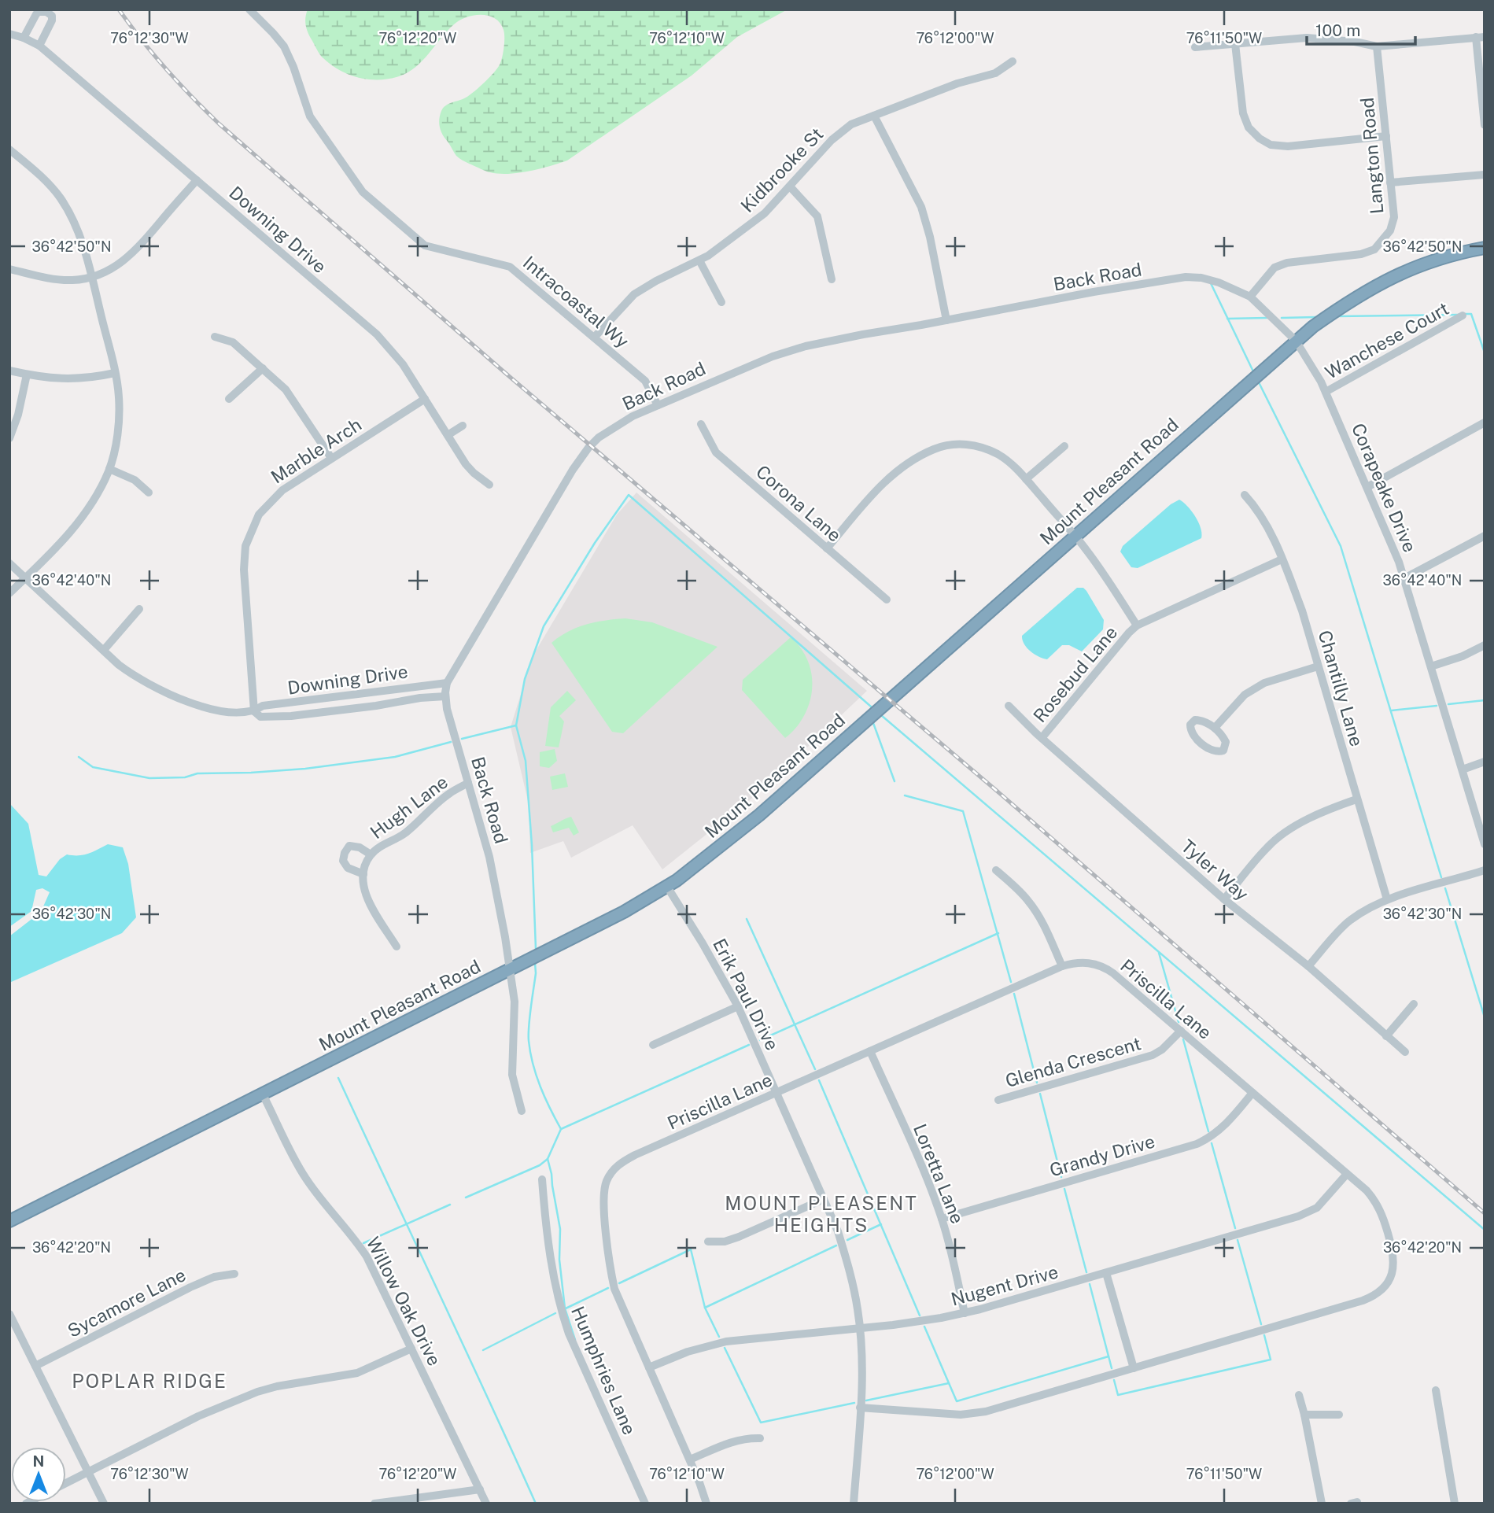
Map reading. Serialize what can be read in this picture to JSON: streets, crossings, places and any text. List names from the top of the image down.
{
  "streets": {
    "highway": ["Mount Pleasant Road"],
    "street": [
      "Langton Road",
      "Kidbrooke St",
      "Downing Drive",
      "Back Road",
      "Intracoastal Wy",
      "Wanchese Court",
      "Marble Arch",
      "Corapeake Drive",
      "Corona Lane",
      "Rosebud Lane",
      "Chantilly Lane",
      "Hugh Lane",
      "Tyler Way",
      "Erik Paul Drive",
      "Priscilla Lane",
      "Glenda Crescent",
      "Grandy Drive",
      "Loretta Lane",
      "Nugent Drive",
      "Willow Oak Drive",
      "Sycamore Lane",
      "Humphries Lane"
    ]
  },
  "crossings": [
    ["Langton Road", "Back Road"],
    ["Kidbrooke St", "Intracoastal Wy"],
    ["Downing Drive", "Back Road"],
    ["Downing Drive", "Marble Arch"],
    ["Back Road", "Intracoastal Wy"],
    ["Back Road", "Mount Pleasant Road"],
    ["Back Road", "Corapeake Drive"],
    ["Back Road", "Hugh Lane"],
    ["Wanchese Court", "Corapeake Drive"],
    ["Mount Pleasant Road", "Corapeake Drive"],
    ["Mount Pleasant Road", "Erik Paul Drive"],
    ["Mount Pleasant Road", "Willow Oak Drive"],
    ["Rosebud Lane", "Chantilly Lane"],
    ["Rosebud Lane", "Tyler Way"],
    ["Erik Paul Drive", "Priscilla Lane"],
    ["Erik Paul Drive", "Nugent Drive"],
    ["Priscilla Lane", "Glenda Crescent"],
    ["Priscilla Lane", "Grandy Drive"],
    ["Priscilla Lane", "Loretta Lane"],
    ["Priscilla Lane", "Nugent Drive"],
    ["Grandy Drive", "Loretta Lane"],
    ["Loretta Lane", "Nugent Drive"]
  ],
  "districts": ["MOUNT PLEASENT HEIGHTS", "POPLAR RIDGE"],
  "scale_bar": "100 m",
  "north": "top",
  "coordinates": [
    "76°12'30\"W",
    "76°12'20\"W",
    "76°12'10\"W",
    "76°12'00\"W",
    "76°11'50\"W",
    "36°42'50\"N",
    "36°42'40\"N",
    "36°42'30\"N",
    "36°42'20\"N"
  ]
}
